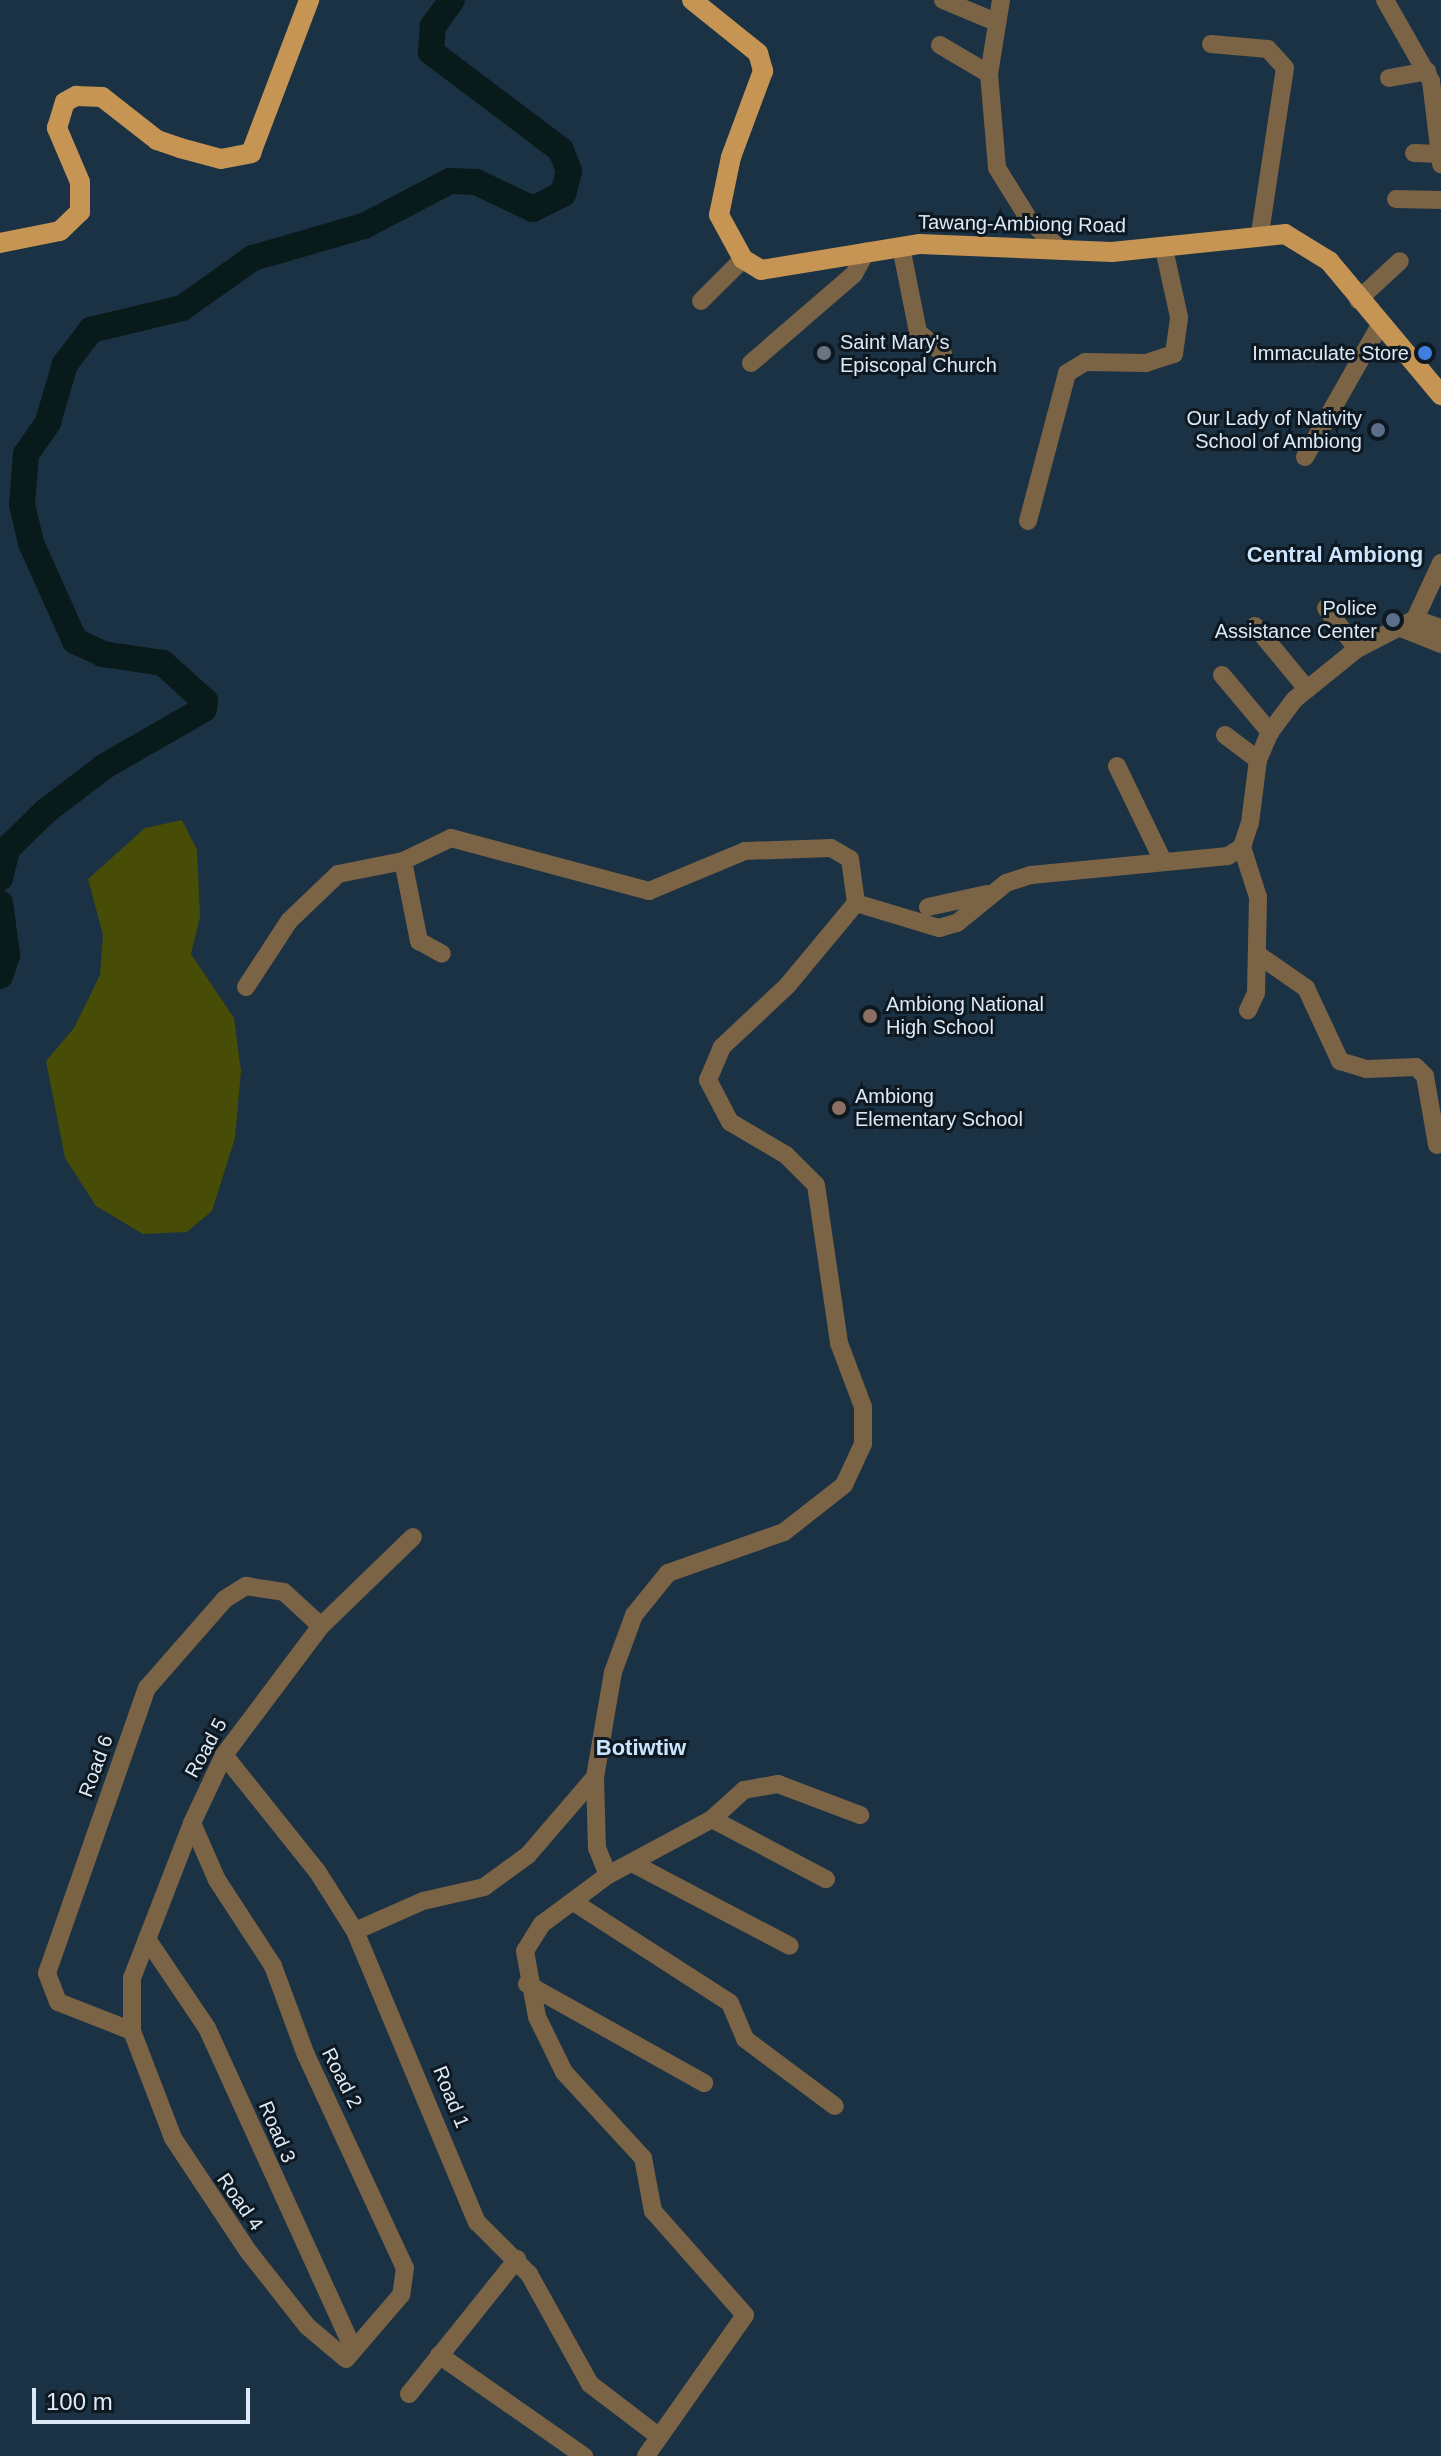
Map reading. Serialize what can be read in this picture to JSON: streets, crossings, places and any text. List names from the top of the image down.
{
  "streets": {
    "main road": ["Tawang-Ambiong Road"],
    "street": [
      "Road 5",
      "Road 6",
      "Road 2",
      "Road 1",
      "Road 3",
      "Road 4"
    ]
  },
  "crossings": [
    ["Road 5", "Road 6"],
    ["Road 5", "Road 2"],
    ["Road 5", "Road 1"],
    ["Road 5", "Road 3"],
    ["Road 5", "Road 4"],
    ["Road 6", "Road 4"],
    ["Road 2", "Road 3"],
    ["Road 2", "Road 4"],
    ["Road 3", "Road 4"]
  ],
  "districts": ["Central Ambiong", "Botiwtiw"],
  "places": [
    "Saint Mary's Episcopal Church",
    "Immaculate Store",
    "Our Lady of Nativity School of Ambiong",
    "Police Assistance Center",
    "Ambiong National High School",
    "Ambiong Elementary School"
  ],
  "scale_bar": "100 m"
}
